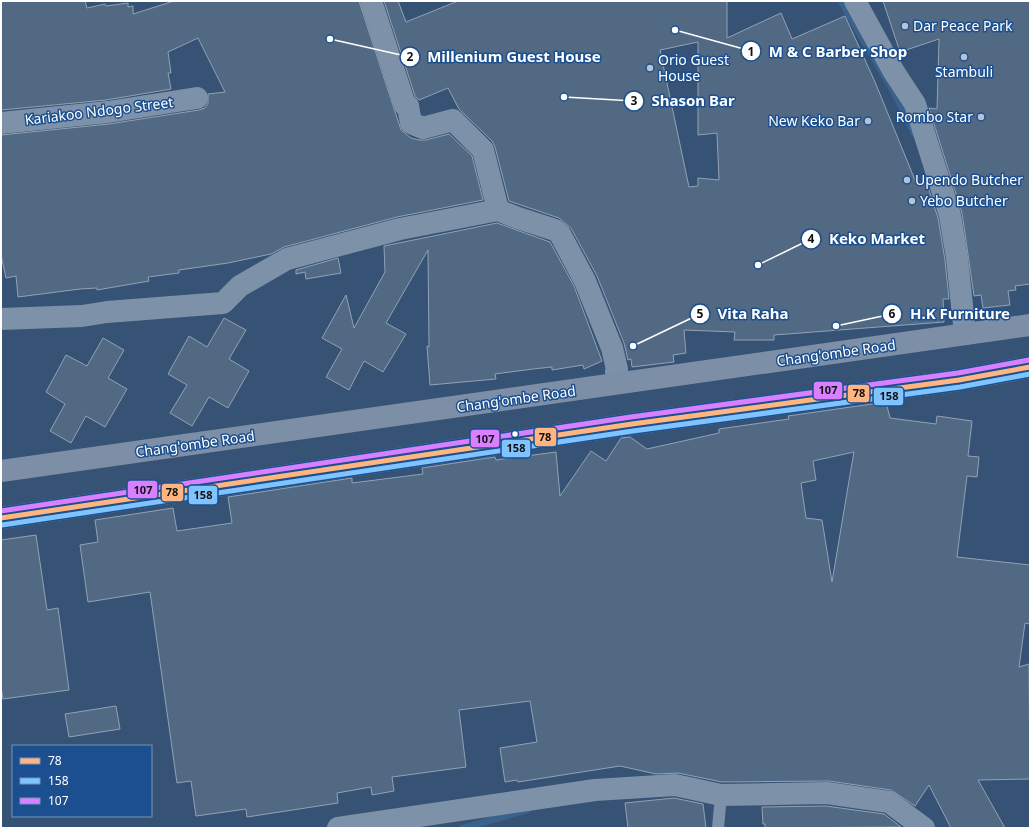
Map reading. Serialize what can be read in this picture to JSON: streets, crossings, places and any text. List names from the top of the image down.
{
  "streets": {
    "main road": ["Chang'ombe Road"],
    "street": ["Kariakoo Ndogo Street"]
  },
  "places": [
    "Dar Peace Park",
    "M & C Barber Shop",
    "Millenium Guest House",
    "Stambuli",
    "Orio Guest House",
    "Shason Bar",
    "Rombo Star",
    "New Keko Bar",
    "Upendo Butcher",
    "Yebo Butcher",
    "Keko Market",
    "H.K Furniture",
    "Vita Raha"
  ],
  "lines": ["transit line 107", "transit line 78", "transit line 158"],
  "legend": ["78", "158", "107"]
}
